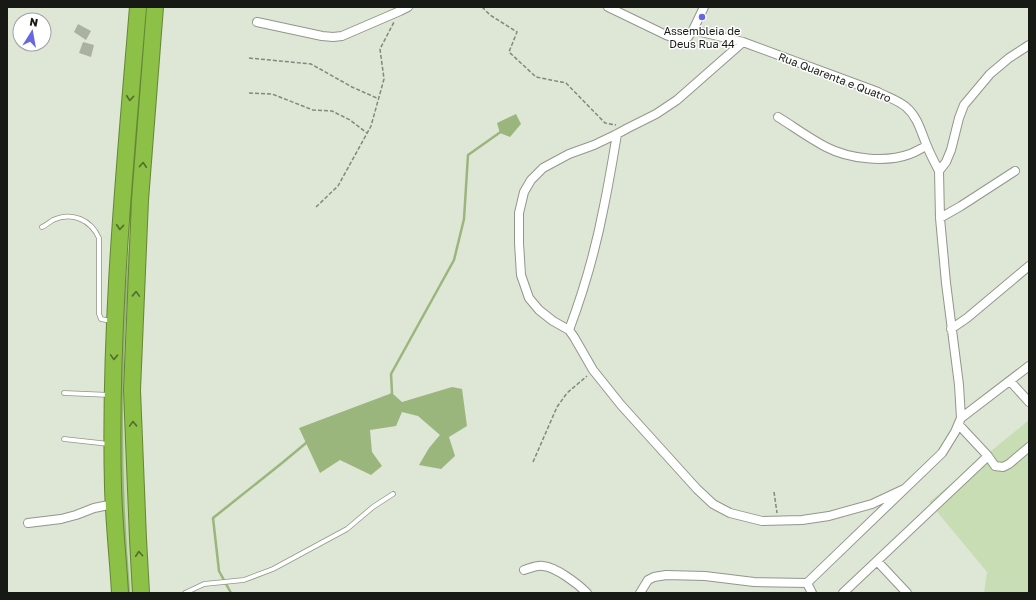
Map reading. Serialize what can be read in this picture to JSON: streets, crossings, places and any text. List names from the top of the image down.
{
  "streets": {
    "street": ["Rua Quarenta e Quatro"]
  },
  "places": ["Assembleia de Deus Rua 44"],
  "north": "top"
}
